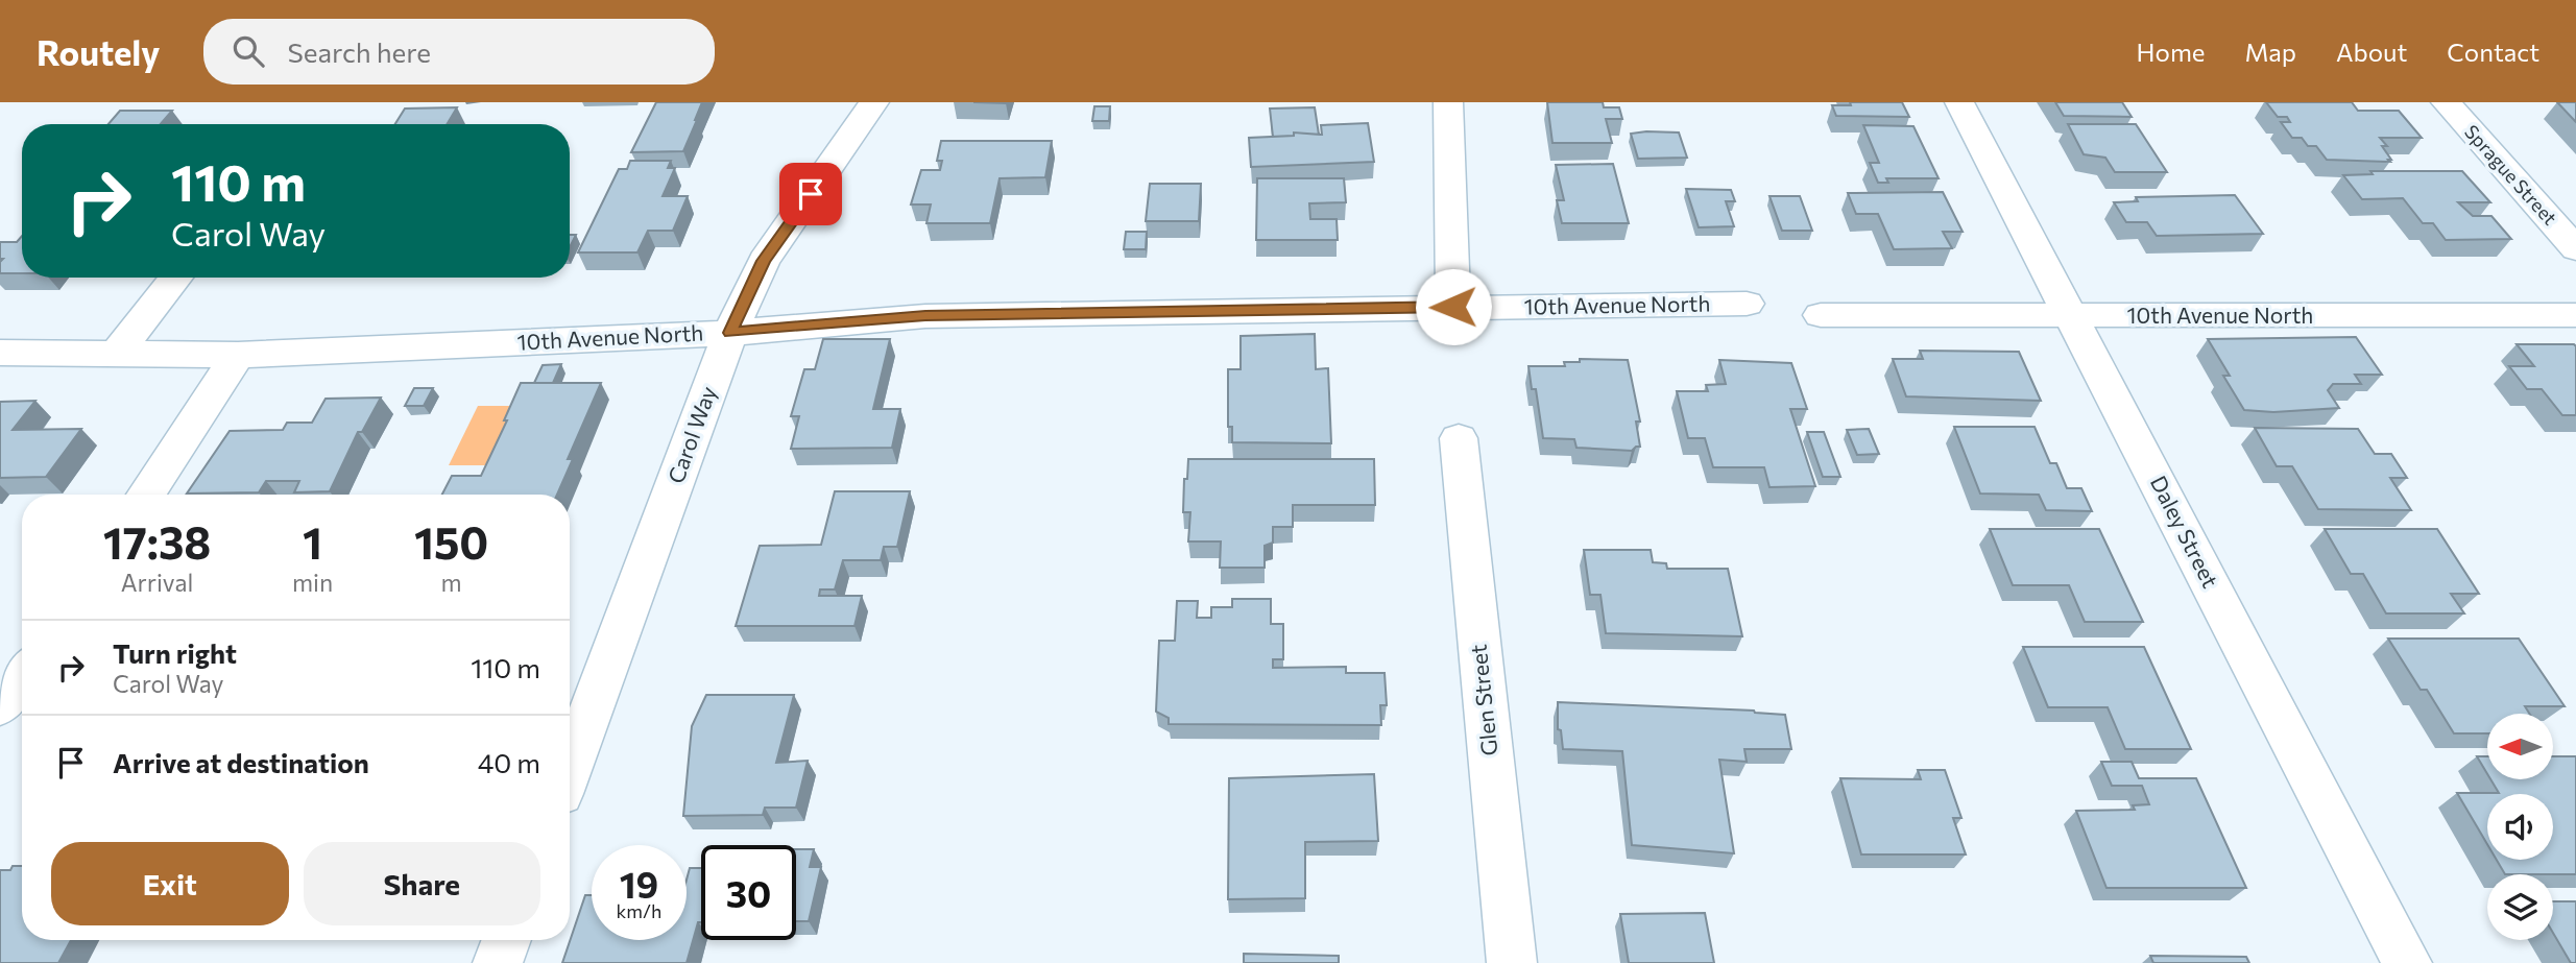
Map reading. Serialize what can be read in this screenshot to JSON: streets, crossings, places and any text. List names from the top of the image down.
{
  "streets": {
    "street": [
      "Sprague Street",
      "10th Avenue North",
      "Carol Way",
      "Daley Street",
      "Glen Street"
    ]
  },
  "crossings": [
    ["10th Avenue North", "Carol Way"],
    ["10th Avenue North", "Daley Street"]
  ],
  "north": "left",
  "page": {
    "header": "Routely",
    "search": "Search here",
    "nav": [
      "Home",
      "Map",
      "About",
      "Contact"
    ],
    "turn": ["110 m", "Carol Way"],
    "eta": [
      "17:38",
      "Arrival",
      "1",
      "min",
      "150",
      "m"
    ],
    "list": [
      {
        "name": "Turn right",
        "note": "Carol Way",
        "value": "110 m"
      },
      {
        "name": "Arrive at destination",
        "value": "40 m"
      }
    ],
    "buttons": ["Exit", "Share"],
    "speed": "19 km/h",
    "limit": "30"
  }
}
